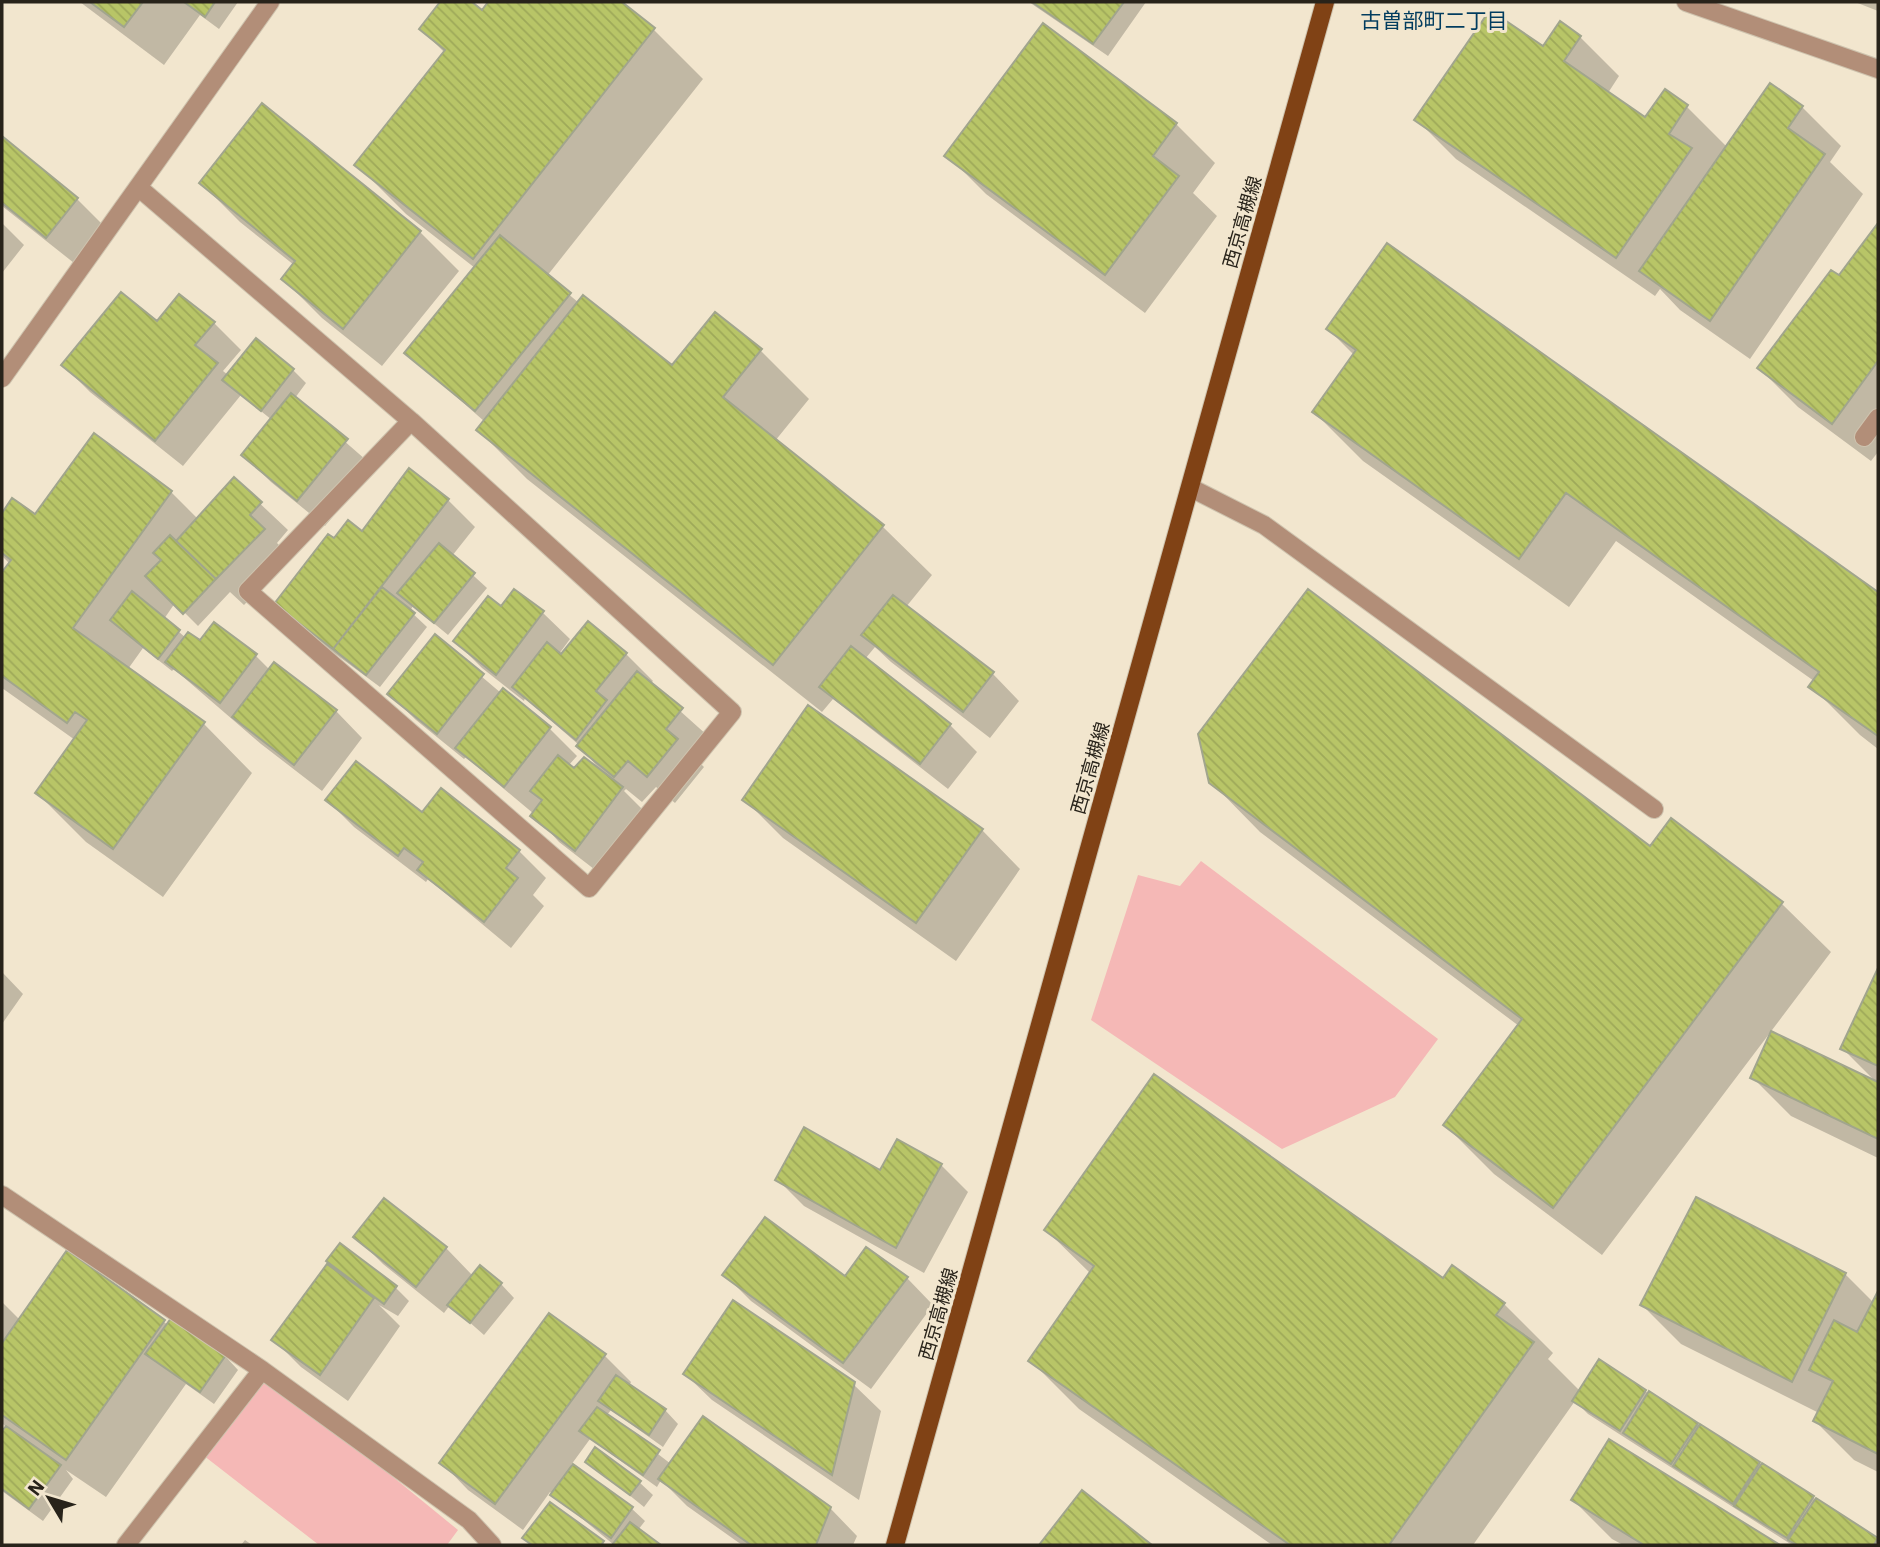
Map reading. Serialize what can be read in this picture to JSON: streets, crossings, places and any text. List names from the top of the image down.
{
  "streets": {
    "main road": ["西京高槻線"]
  },
  "districts": ["古曽部町二丁目"],
  "north": "top left"
}
